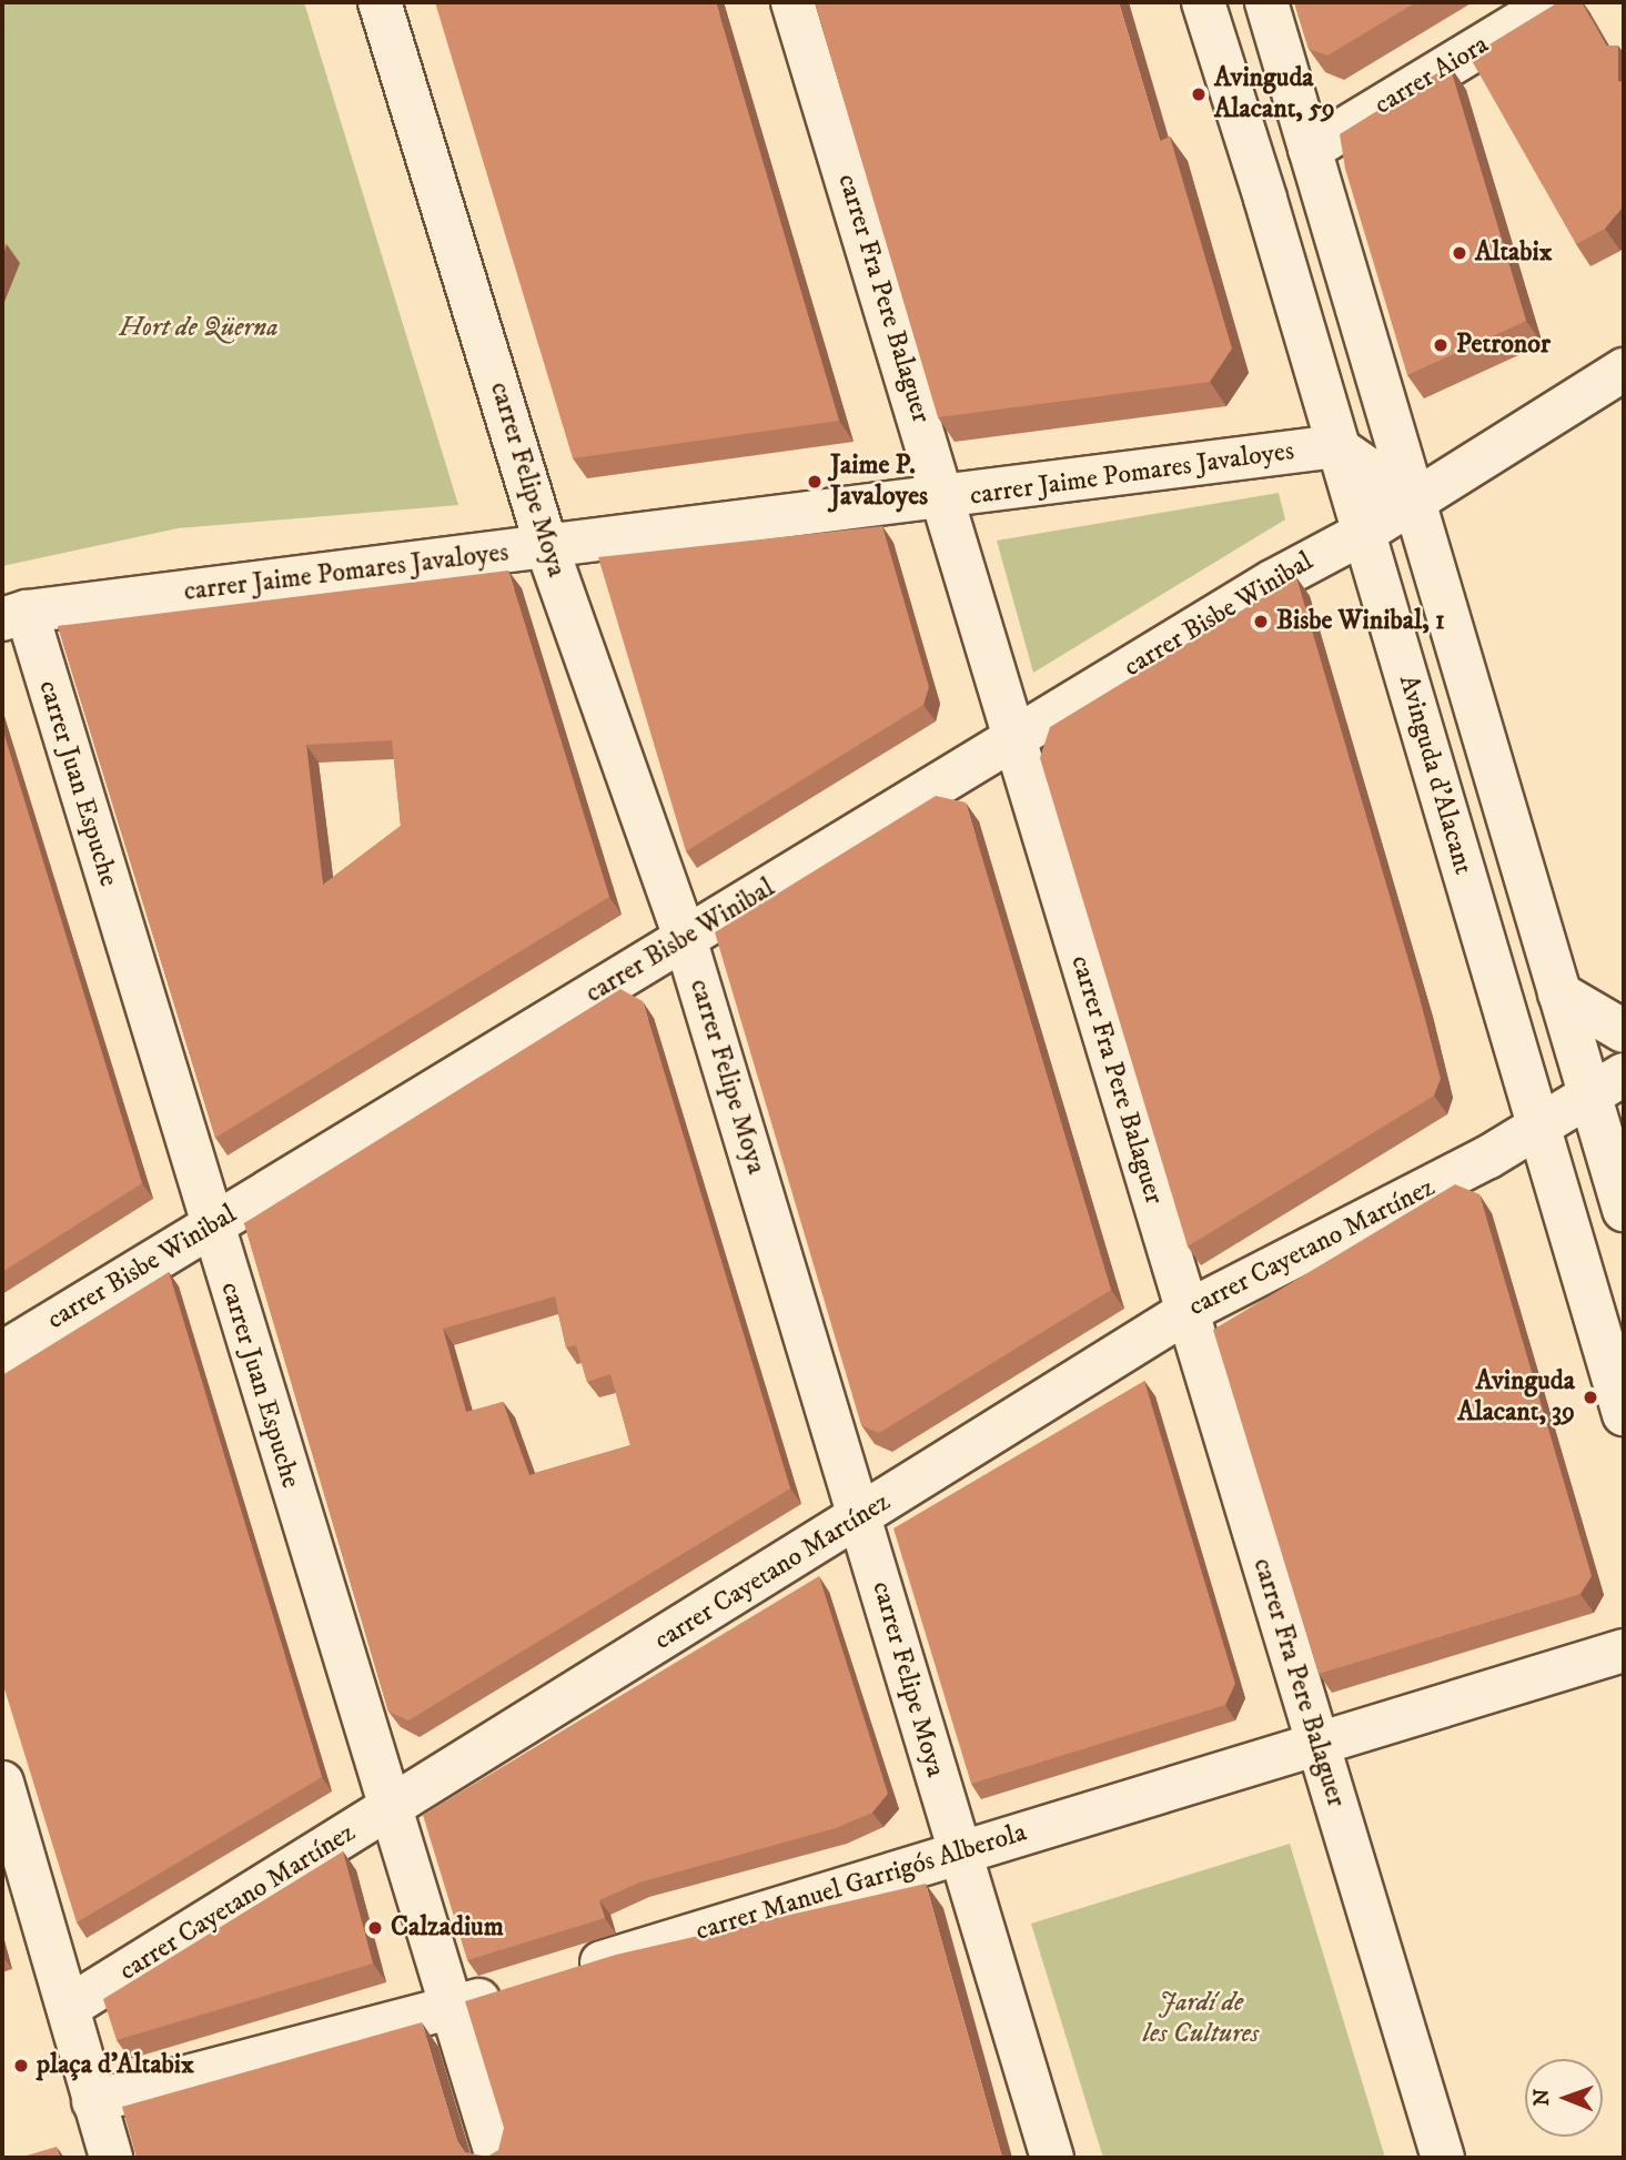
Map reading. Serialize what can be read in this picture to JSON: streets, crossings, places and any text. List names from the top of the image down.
{
  "streets": {
    "street": [
      "carrer Aiora",
      "carrer Fra Pere Balaguer",
      "carrer Jaime Pomares Javaloyes",
      "carrer Felipe Moya",
      "carrer Bisbe Winibal",
      "Avinguda d'Alacant",
      "carrer Juan Espuche",
      "carrer Cayetano Martínez",
      "carrer Manuel Garrigós Alberola"
    ]
  },
  "crossings": [
    ["carrer Aiora", "Avinguda d'Alacant"],
    ["carrer Fra Pere Balaguer", "carrer Jaime Pomares Javaloyes"],
    ["carrer Fra Pere Balaguer", "carrer Bisbe Winibal"],
    ["carrer Fra Pere Balaguer", "carrer Cayetano Martínez"],
    ["carrer Fra Pere Balaguer", "carrer Manuel Garrigós Alberola"],
    ["carrer Jaime Pomares Javaloyes", "carrer Felipe Moya"],
    ["carrer Jaime Pomares Javaloyes", "Avinguda d'Alacant"],
    ["carrer Jaime Pomares Javaloyes", "carrer Juan Espuche"],
    ["carrer Felipe Moya", "carrer Bisbe Winibal"],
    ["carrer Felipe Moya", "carrer Cayetano Martínez"],
    ["carrer Felipe Moya", "carrer Manuel Garrigós Alberola"],
    ["carrer Bisbe Winibal", "Avinguda d'Alacant"],
    ["carrer Bisbe Winibal", "carrer Juan Espuche"],
    ["Avinguda d'Alacant", "carrer Cayetano Martínez"],
    ["carrer Juan Espuche", "carrer Cayetano Martínez"]
  ],
  "parks": ["Hort de Qüerna", "Jardí de les Cultures"],
  "places": [
    "Avinguda Alacant, 59",
    "Altabix",
    "Petronor",
    "Jaime P. Javaloyes",
    "Bisbe Winibal, 1",
    "Avinguda Alacant, 39",
    "Calzadium",
    "plaça d'Altabix"
  ],
  "north": "left"
}
